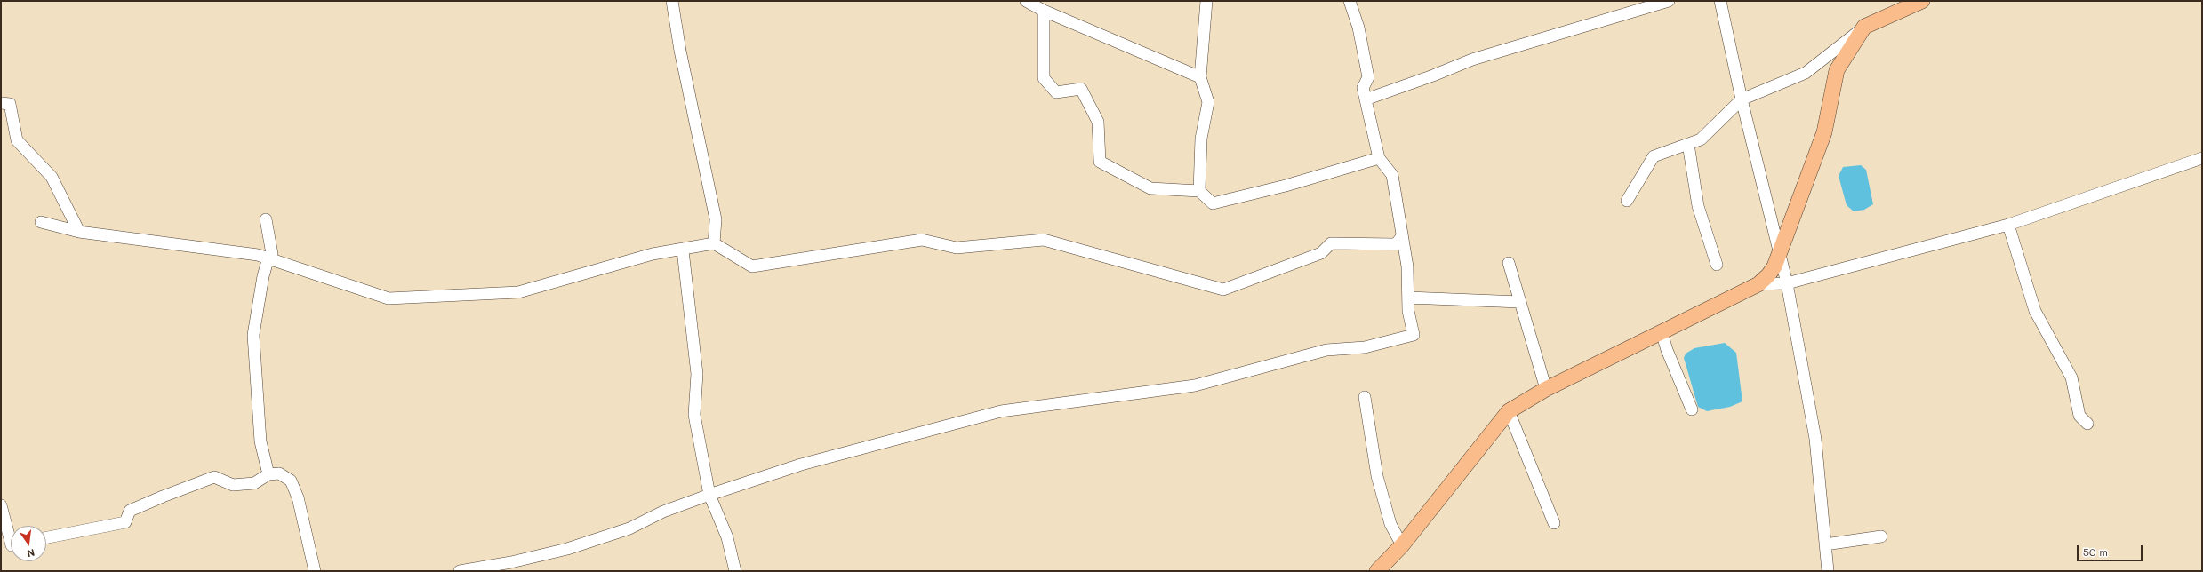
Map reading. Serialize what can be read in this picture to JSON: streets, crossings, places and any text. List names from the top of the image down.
{
  "scale_bar": "50 m",
  "north": "bottom"
}
